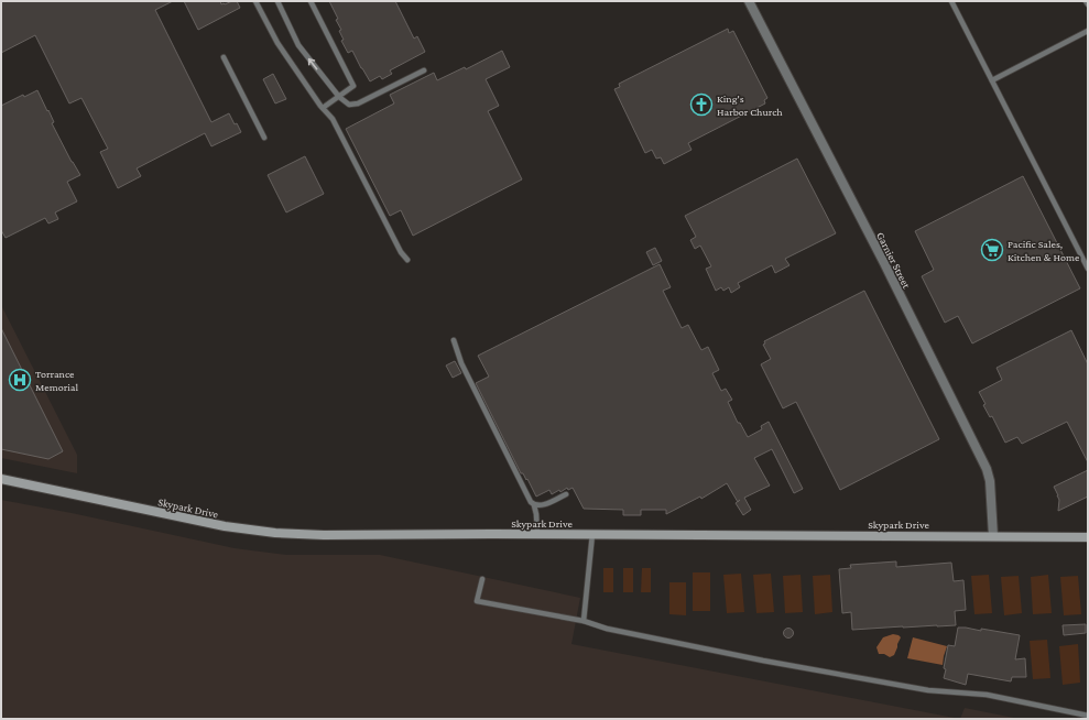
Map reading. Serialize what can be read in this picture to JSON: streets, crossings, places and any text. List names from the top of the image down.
{
  "streets": {
    "main road": ["Skypark Drive"],
    "street": ["Garnier Street"]
  },
  "crossings": [
    ["Garnier Street", "Skypark Drive"]
  ],
  "places": {
    "church": ["King's Harbor Church"],
    "supermarket": ["Pacific Sales, Kitchen & Home"],
    "hospital": ["Torrance Memorial"]
  }
}
